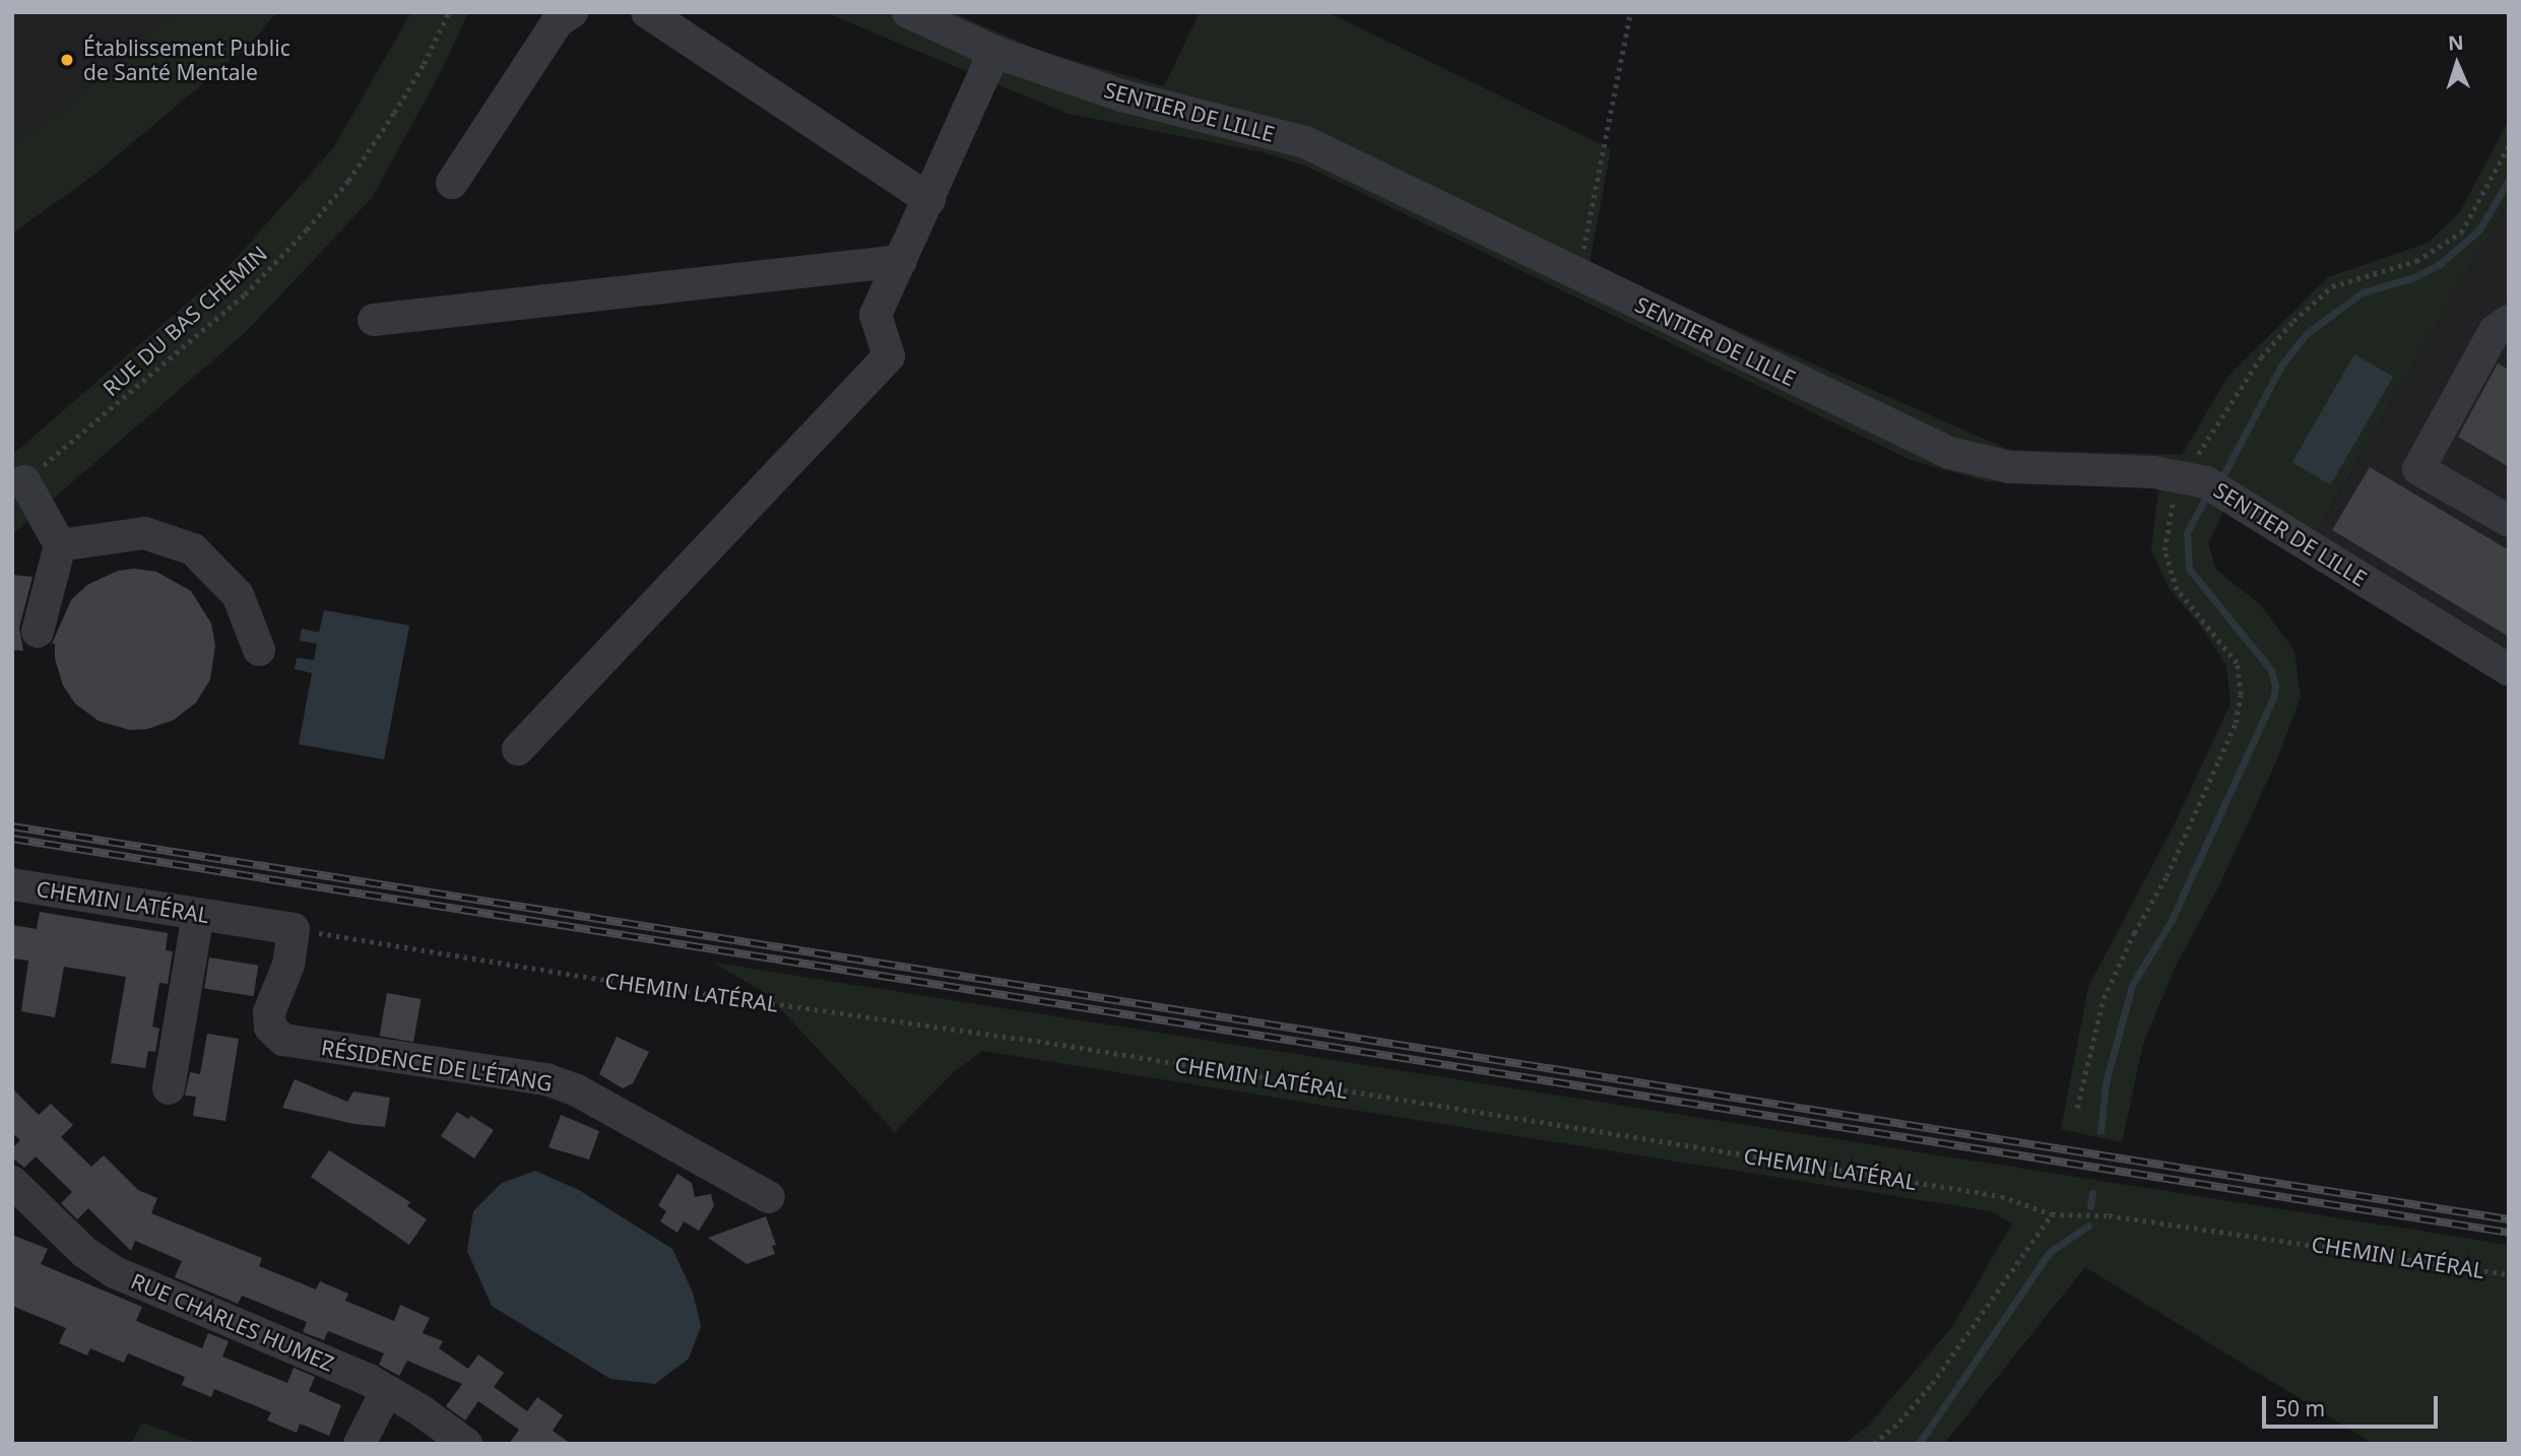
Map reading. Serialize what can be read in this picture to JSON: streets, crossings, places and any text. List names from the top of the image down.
{
  "streets": {
    "street": [
      "SENTIER DE LILLE",
      "CHEMIN LATÉRAL",
      "RÉSIDENCE DE L'ÉTANG",
      "RUE CHARLES HUMEZ"
    ],
    "path": ["RUE DU BAS CHEMIN"]
  },
  "crossings": [
    ["CHEMIN LATÉRAL", "RÉSIDENCE DE L'ÉTANG"]
  ],
  "places": ["Établissement Public de Santé Mentale"],
  "scale_bar": "50 m",
  "north": "top"
}
